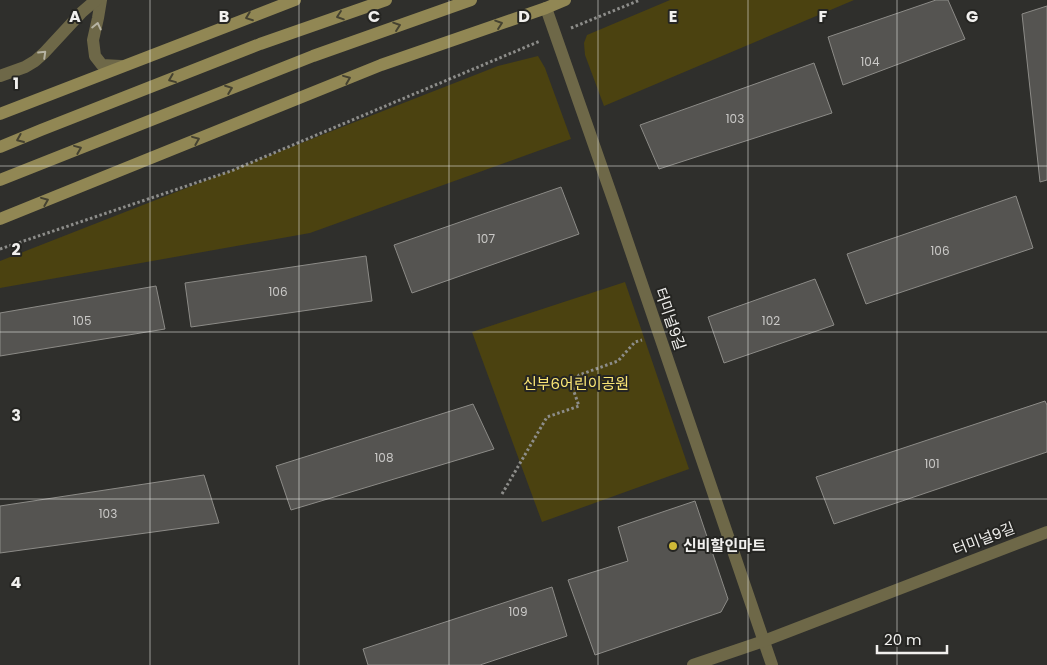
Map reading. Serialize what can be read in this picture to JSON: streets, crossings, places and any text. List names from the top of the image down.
{
  "streets": {
    "street": ["터미널9길"]
  },
  "parks": ["신부6어린이공원"],
  "places": ["신비할인마트"],
  "house_numbers": [
    "104",
    "103",
    "107",
    "106",
    "106",
    "105",
    "102",
    "108",
    "101",
    "103",
    "109"
  ],
  "scale_bar": "20 m",
  "grid": {
    "columns": [
      "A",
      "B",
      "C",
      "D",
      "E",
      "F",
      "G"
    ],
    "rows": [
      "1",
      "2",
      "3",
      "4"
    ]
  }
}
